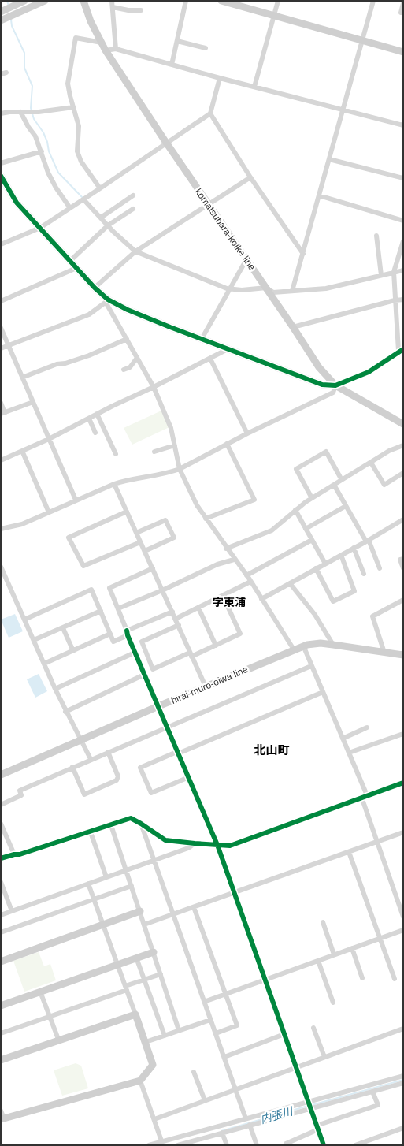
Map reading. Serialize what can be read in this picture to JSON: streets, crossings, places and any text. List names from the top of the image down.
{
  "streets": {
    "street": ["komatsubara-koike line", "hirai-muro-oiwa line"]
  },
  "districts": ["字東浦", "北山町"],
  "water": ["内張川"]
}
